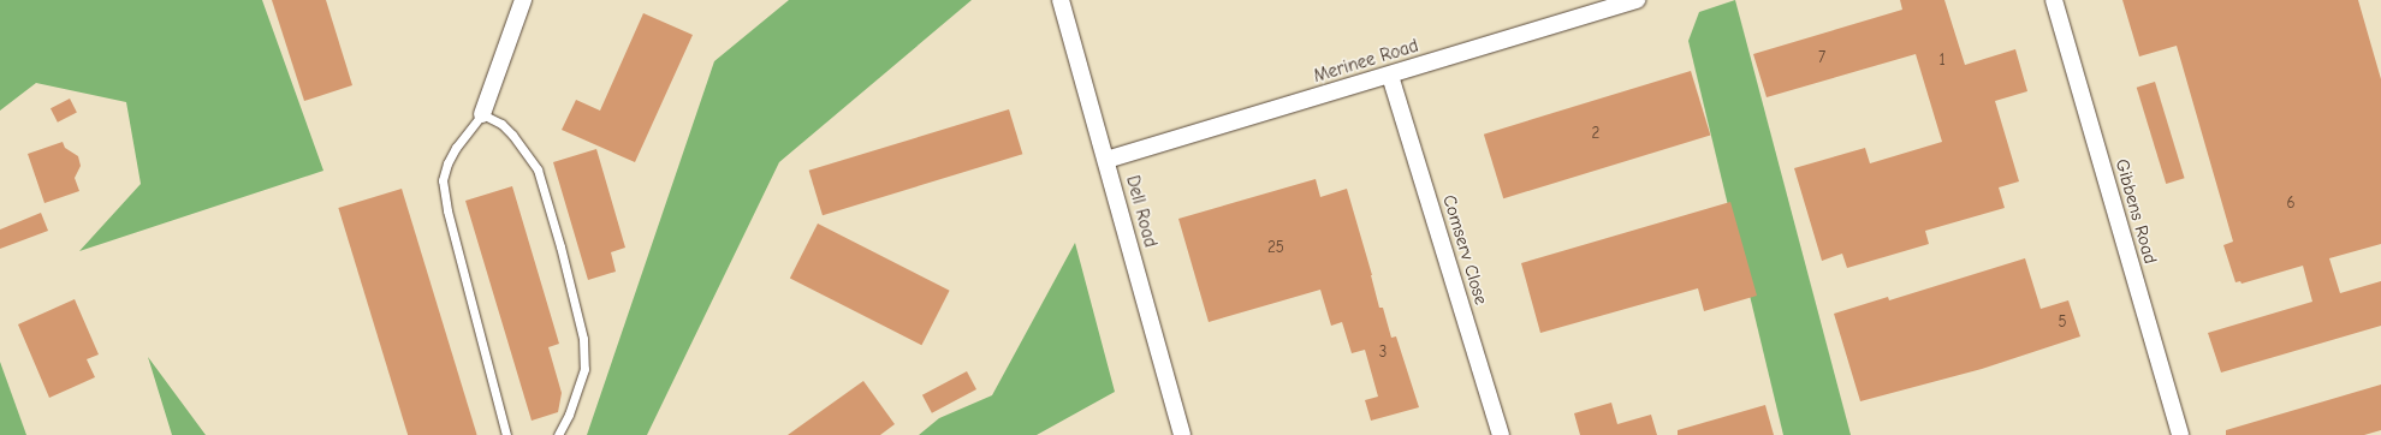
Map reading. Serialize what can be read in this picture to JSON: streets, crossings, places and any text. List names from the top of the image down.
{
  "streets": {
    "street": [
      "Merinee Road",
      "Dell Road",
      "Gibbens Road",
      "Comserv Close"
    ]
  },
  "crossings": [
    ["Merinee Road", "Dell Road"],
    ["Merinee Road", "Comserv Close"]
  ],
  "house_numbers": [
    "7",
    "1",
    "2",
    "6",
    "25",
    "5",
    "3"
  ]
}
